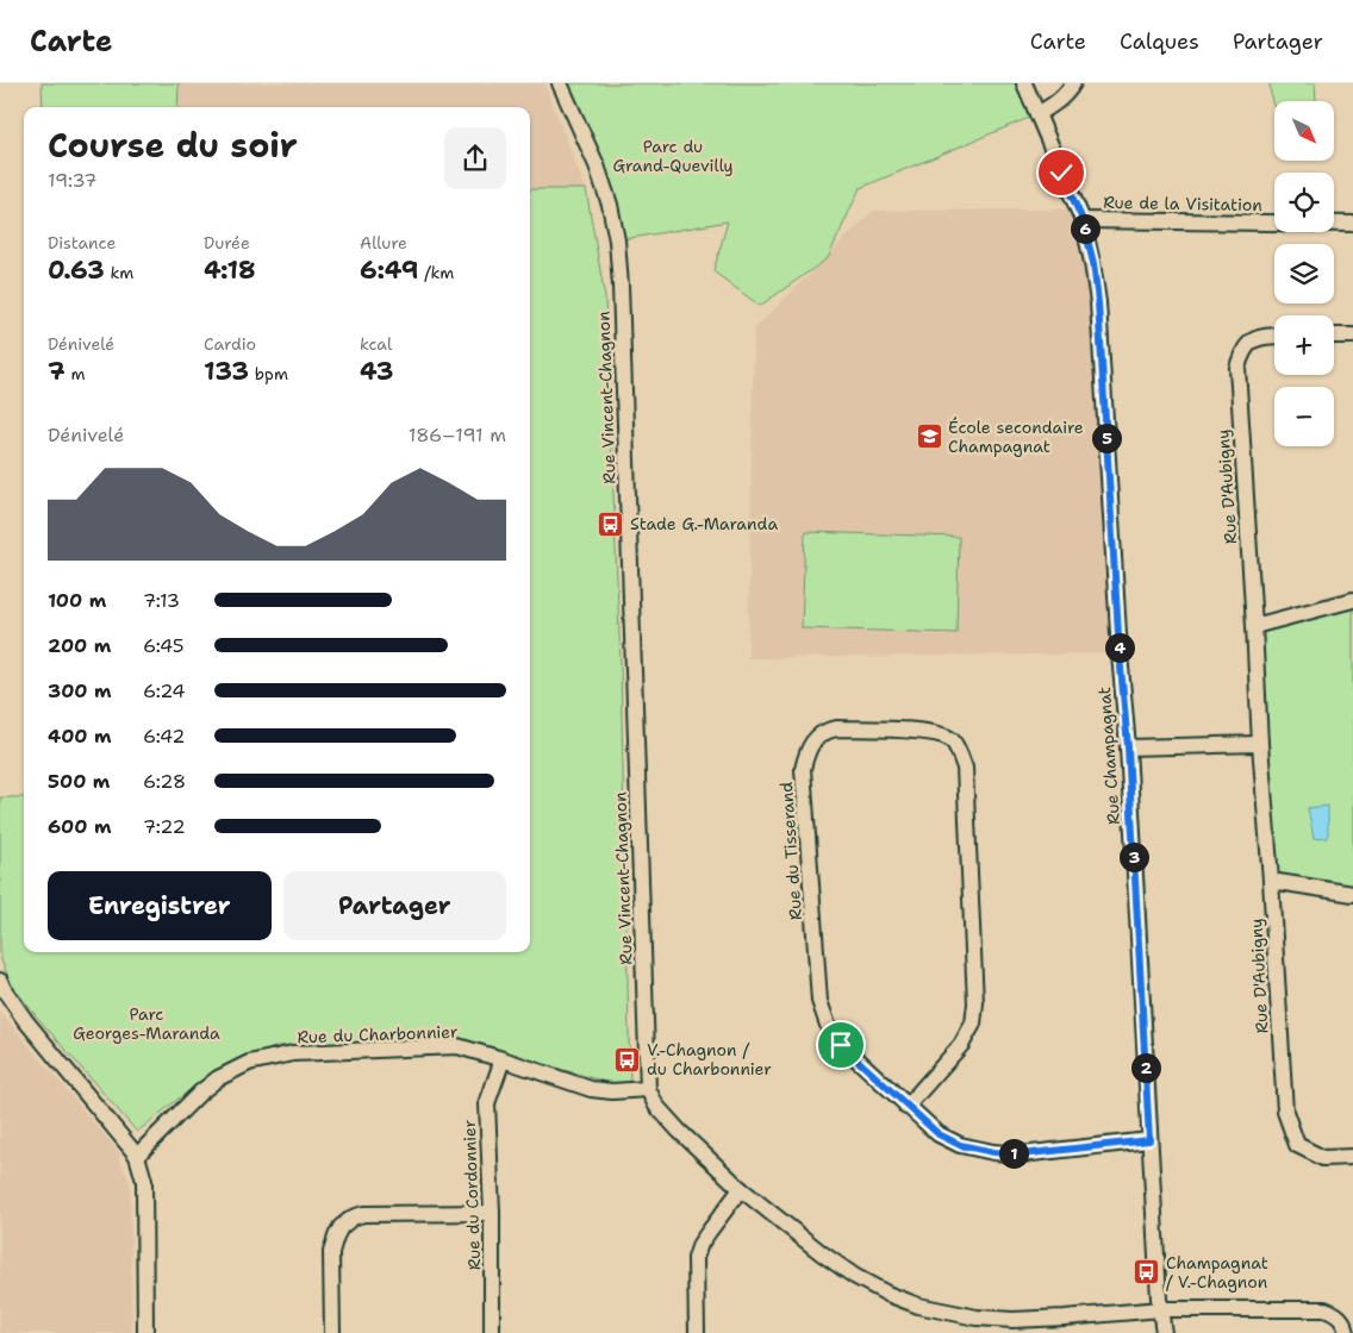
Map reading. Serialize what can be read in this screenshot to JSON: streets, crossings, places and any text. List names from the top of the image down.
{
  "streets": {
    "street": [
      "Rue de la Visitation",
      "Rue Vincent-Chagnon",
      "Rue D'Aubigny",
      "Rue Champagnat",
      "Rue du Tisserand",
      "Rue du Charbonnier",
      "Rue du Cordonnier"
    ]
  },
  "crossings": [
    ["Rue de la Visitation", "Rue Champagnat"],
    ["Rue Vincent-Chagnon", "Rue Champagnat"],
    ["Rue Vincent-Chagnon", "Rue du Charbonnier"],
    ["Rue Champagnat", "Rue du Tisserand"],
    ["Rue du Charbonnier", "Rue du Cordonnier"]
  ],
  "parks": ["Parc du Grand-Quevilly", "Parc Georges-Maranda"],
  "places": {
    "school or university": ["École secondaire Champagnat"],
    "bus stop": ["Stade G.-Maranda", "V.-Chagnon / du Charbonnier", "Champagnat / V.-Chagnon"]
  },
  "north": "bottom right",
  "page": {
    "header": "Carte",
    "nav": ["Carte", "Calques", "Partager"],
    "map_buttons": ["+", "−"],
    "heading": ["Course du soir", "19:37"],
    "stats": [
      ["Distance", "0.63 km"],
      ["Durée", "4:18"],
      ["Allure", "6:49 /km"],
      ["Dénivelé", "7 m"],
      ["Cardio", "133 bpm"],
      ["kcal", "43"]
    ],
    "pins": [
      "6",
      "5",
      "4",
      "3",
      "2",
      "1"
    ],
    "chart": ["Dénivelé", "186–191 m"],
    "list": [
      {
        "name": "100 m",
        "note": "7:13"
      },
      {
        "name": "200 m",
        "note": "6:45"
      },
      {
        "name": "300 m",
        "note": "6:24"
      },
      {
        "name": "400 m",
        "note": "6:42"
      },
      {
        "name": "500 m",
        "note": "6:28"
      },
      {
        "name": "600 m",
        "note": "7:22"
      }
    ],
    "buttons": ["Enregistrer", "Partager"]
  }
}
